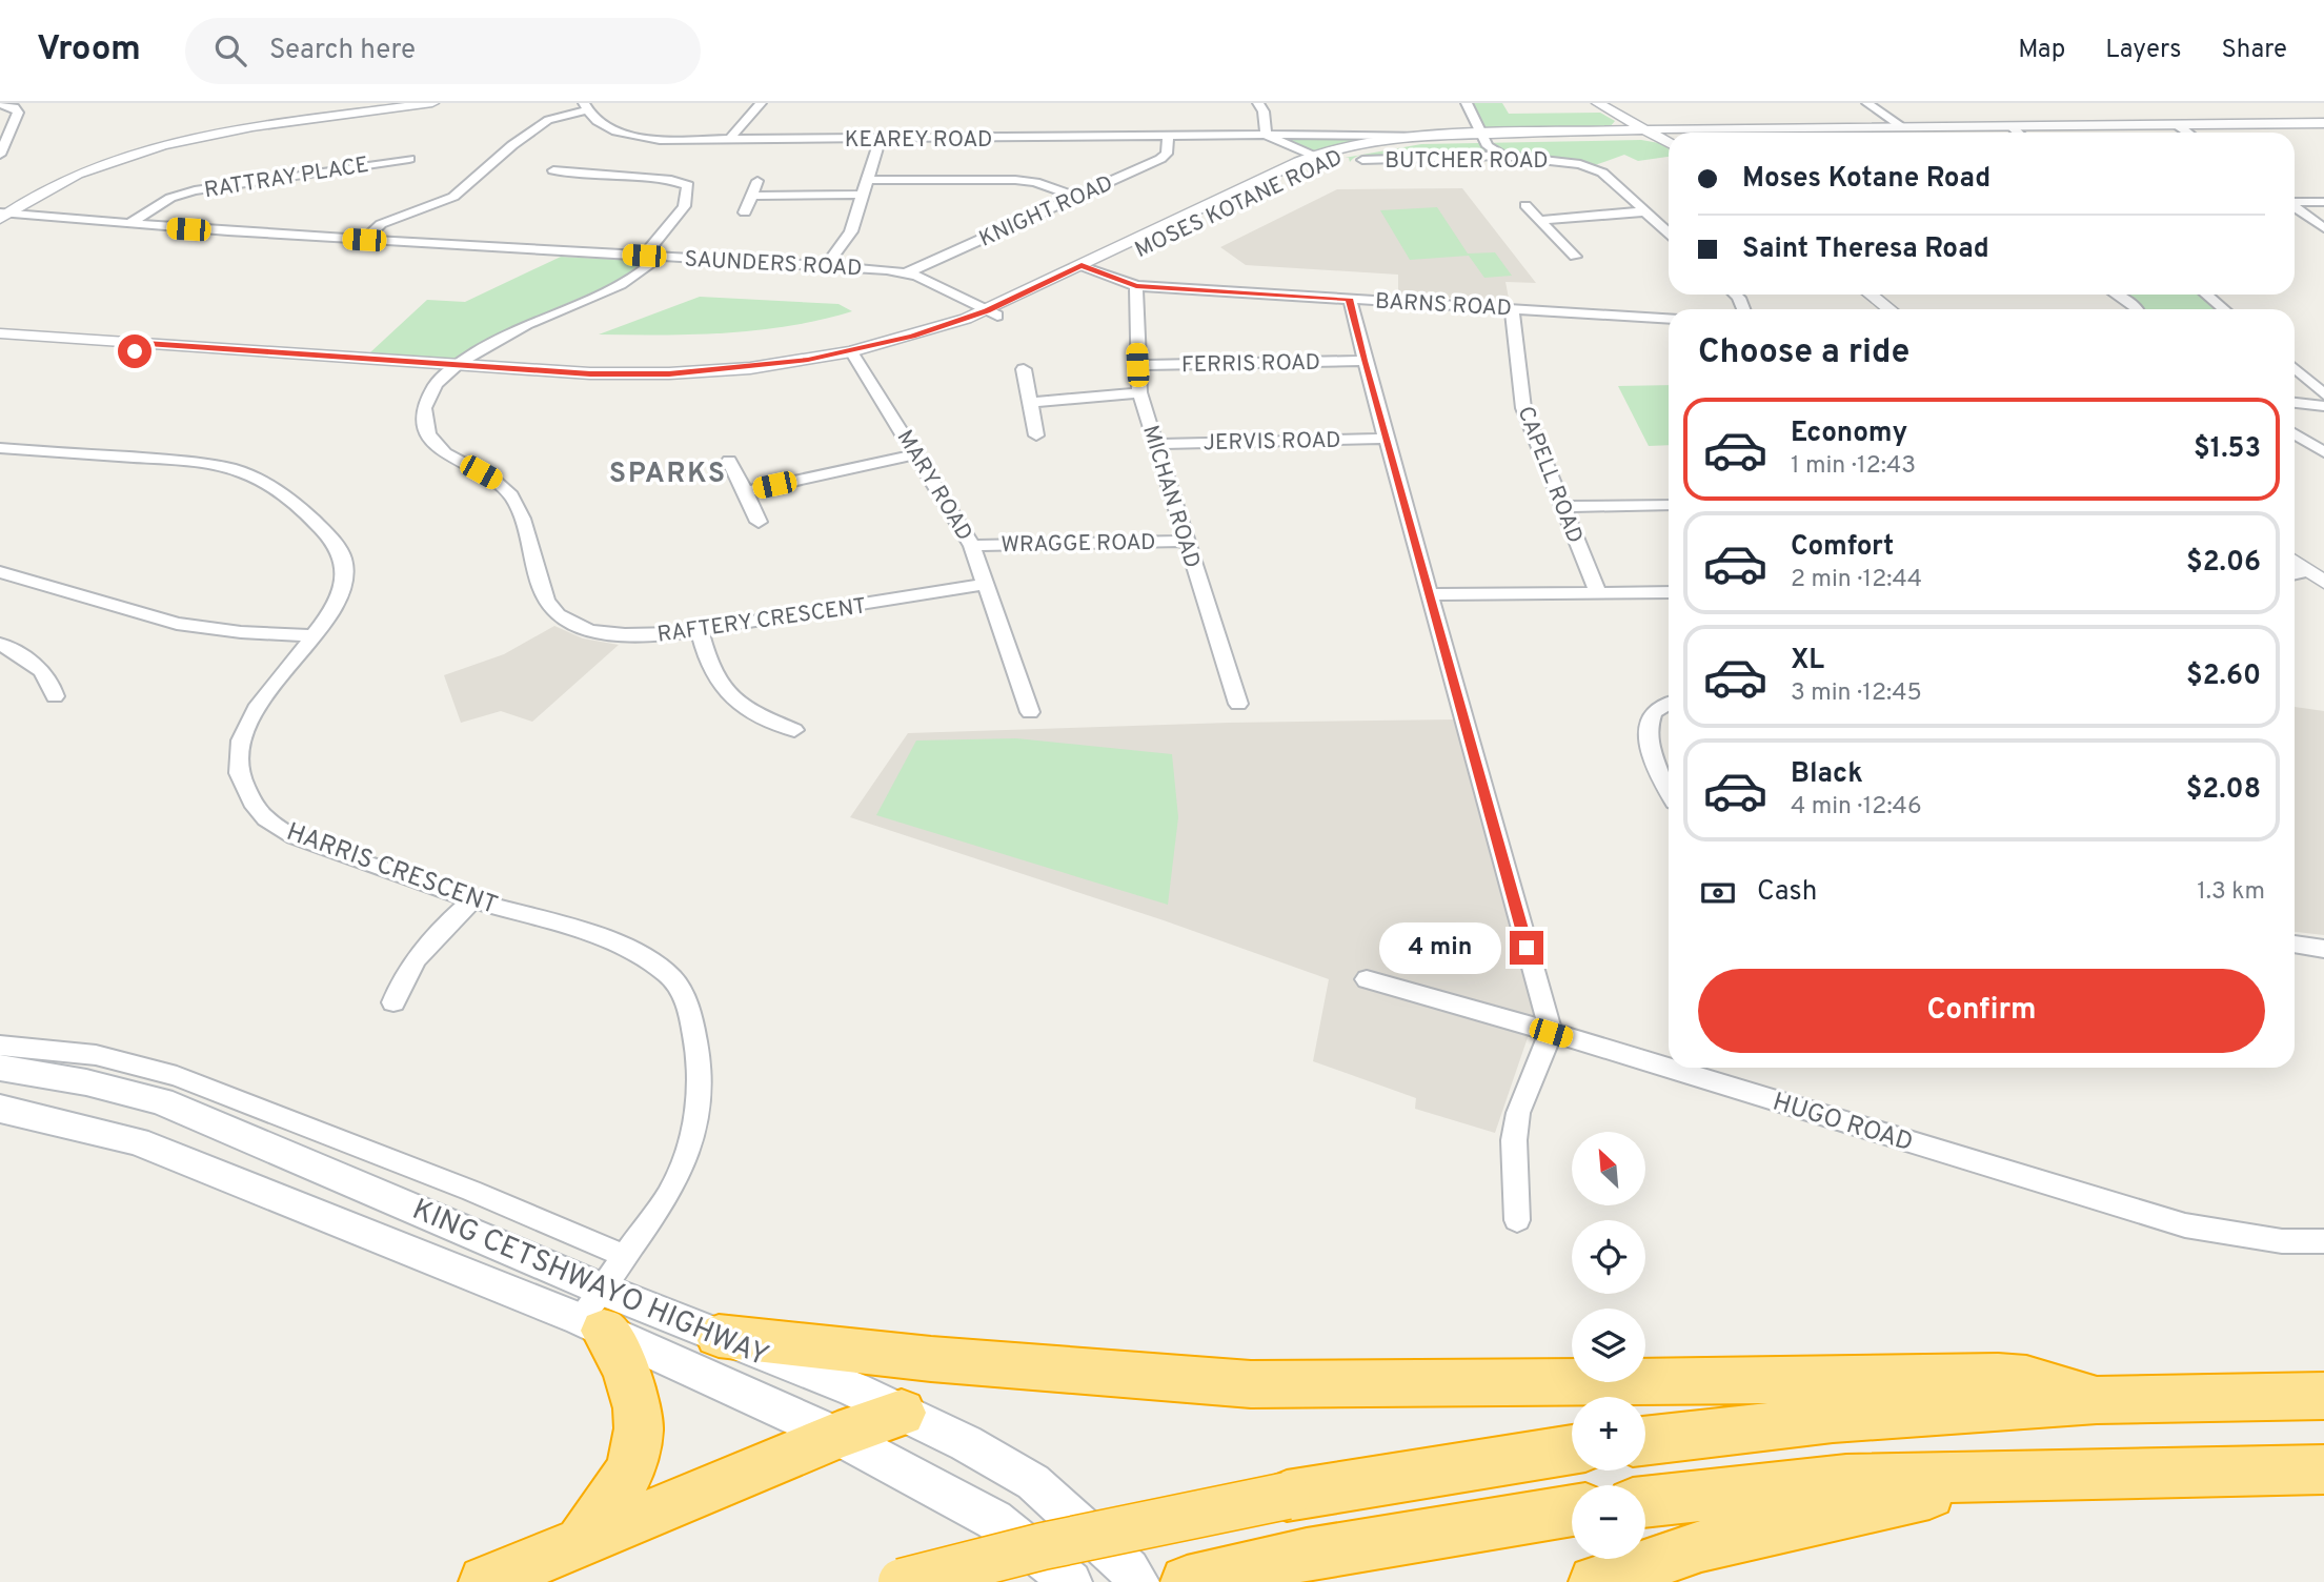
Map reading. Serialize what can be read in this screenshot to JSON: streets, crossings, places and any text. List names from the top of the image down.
{
  "streets": {
    "main road": ["KING CETSHWAYO HIGHWAY"],
    "street": [
      "KEAREY ROAD",
      "BUTCHER ROAD",
      "RATTRAY PLACE",
      "MOSES KOTANE ROAD",
      "KNIGHT ROAD",
      "SAUNDERS ROAD",
      "BARNS ROAD",
      "FERRIS ROAD",
      "JERVIS ROAD",
      "CAPELL ROAD",
      "MARY ROAD",
      "MICHAN ROAD",
      "WRAGGE ROAD",
      "RAFTERY CRESCENT",
      "HARRIS CRESCENT",
      "HUGO ROAD"
    ]
  },
  "crossings": [
    ["KEAREY ROAD", "MOSES KOTANE ROAD"],
    ["KEAREY ROAD", "KNIGHT ROAD"],
    ["RATTRAY PLACE", "SAUNDERS ROAD"],
    ["MOSES KOTANE ROAD", "SAUNDERS ROAD"],
    ["MOSES KOTANE ROAD", "BARNS ROAD"],
    ["MOSES KOTANE ROAD", "MARY ROAD"],
    ["MOSES KOTANE ROAD", "RAFTERY CRESCENT"],
    ["KNIGHT ROAD", "SAUNDERS ROAD"],
    ["SAUNDERS ROAD", "RAFTERY CRESCENT"],
    ["BARNS ROAD", "CAPELL ROAD"],
    ["BARNS ROAD", "MICHAN ROAD"],
    ["FERRIS ROAD", "MICHAN ROAD"],
    ["JERVIS ROAD", "MICHAN ROAD"],
    ["MARY ROAD", "WRAGGE ROAD"],
    ["MARY ROAD", "RAFTERY CRESCENT"],
    ["MICHAN ROAD", "WRAGGE ROAD"],
    ["HARRIS CRESCENT", "KING CETSHWAYO HIGHWAY"]
  ],
  "districts": ["SPARKS"],
  "north": "top left",
  "page": {
    "header": "Vroom",
    "search": "Search here",
    "nav": ["Map", "Layers", "Share"],
    "banner": ["Moses Kotane Road", "Saint Theresa Road"],
    "heading": "Choose a ride",
    "list": [
      {
        "name": "Economy",
        "note": "1 min · 12:43",
        "value": "$1.53"
      },
      {
        "name": "Comfort",
        "note": "2 min · 12:44",
        "value": "$2.06"
      },
      {
        "name": "XL",
        "note": "3 min · 12:45",
        "value": "$2.60"
      },
      {
        "name": "Black",
        "note": "4 min · 12:46",
        "value": "$2.08"
      }
    ],
    "pay": ["Cash", "1.3 km"],
    "bubble": "4 min",
    "buttons": "Confirm",
    "map_buttons": ["+", "−"]
  }
}
